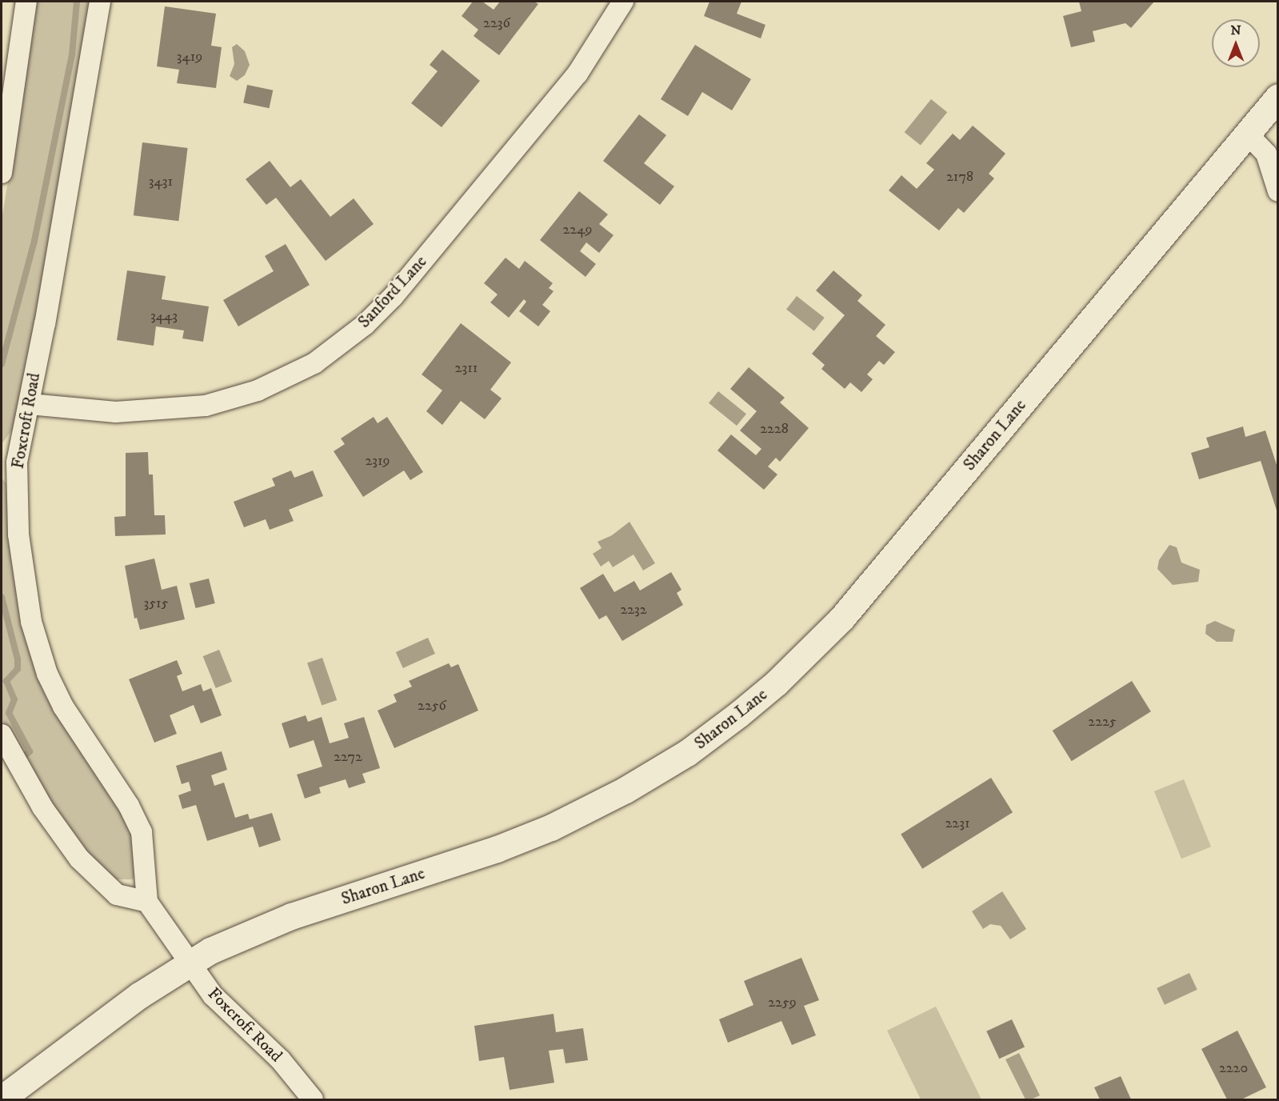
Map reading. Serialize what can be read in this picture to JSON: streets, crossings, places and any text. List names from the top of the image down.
{
  "streets": {
    "main road": ["Sharon Lane"],
    "street": ["Sanford Lane", "Foxcroft Road"]
  },
  "crossings": [
    ["Sanford Lane", "Foxcroft Road"],
    ["Foxcroft Road", "Sharon Lane"]
  ],
  "house_numbers": [
    "2236",
    "3419",
    "2178",
    "3431",
    "2249",
    "3443",
    "2311",
    "2228",
    "2319",
    "3515",
    "2232",
    "2256",
    "2225",
    "2272",
    "2231",
    "2259",
    "2220"
  ],
  "north": "top"
}
